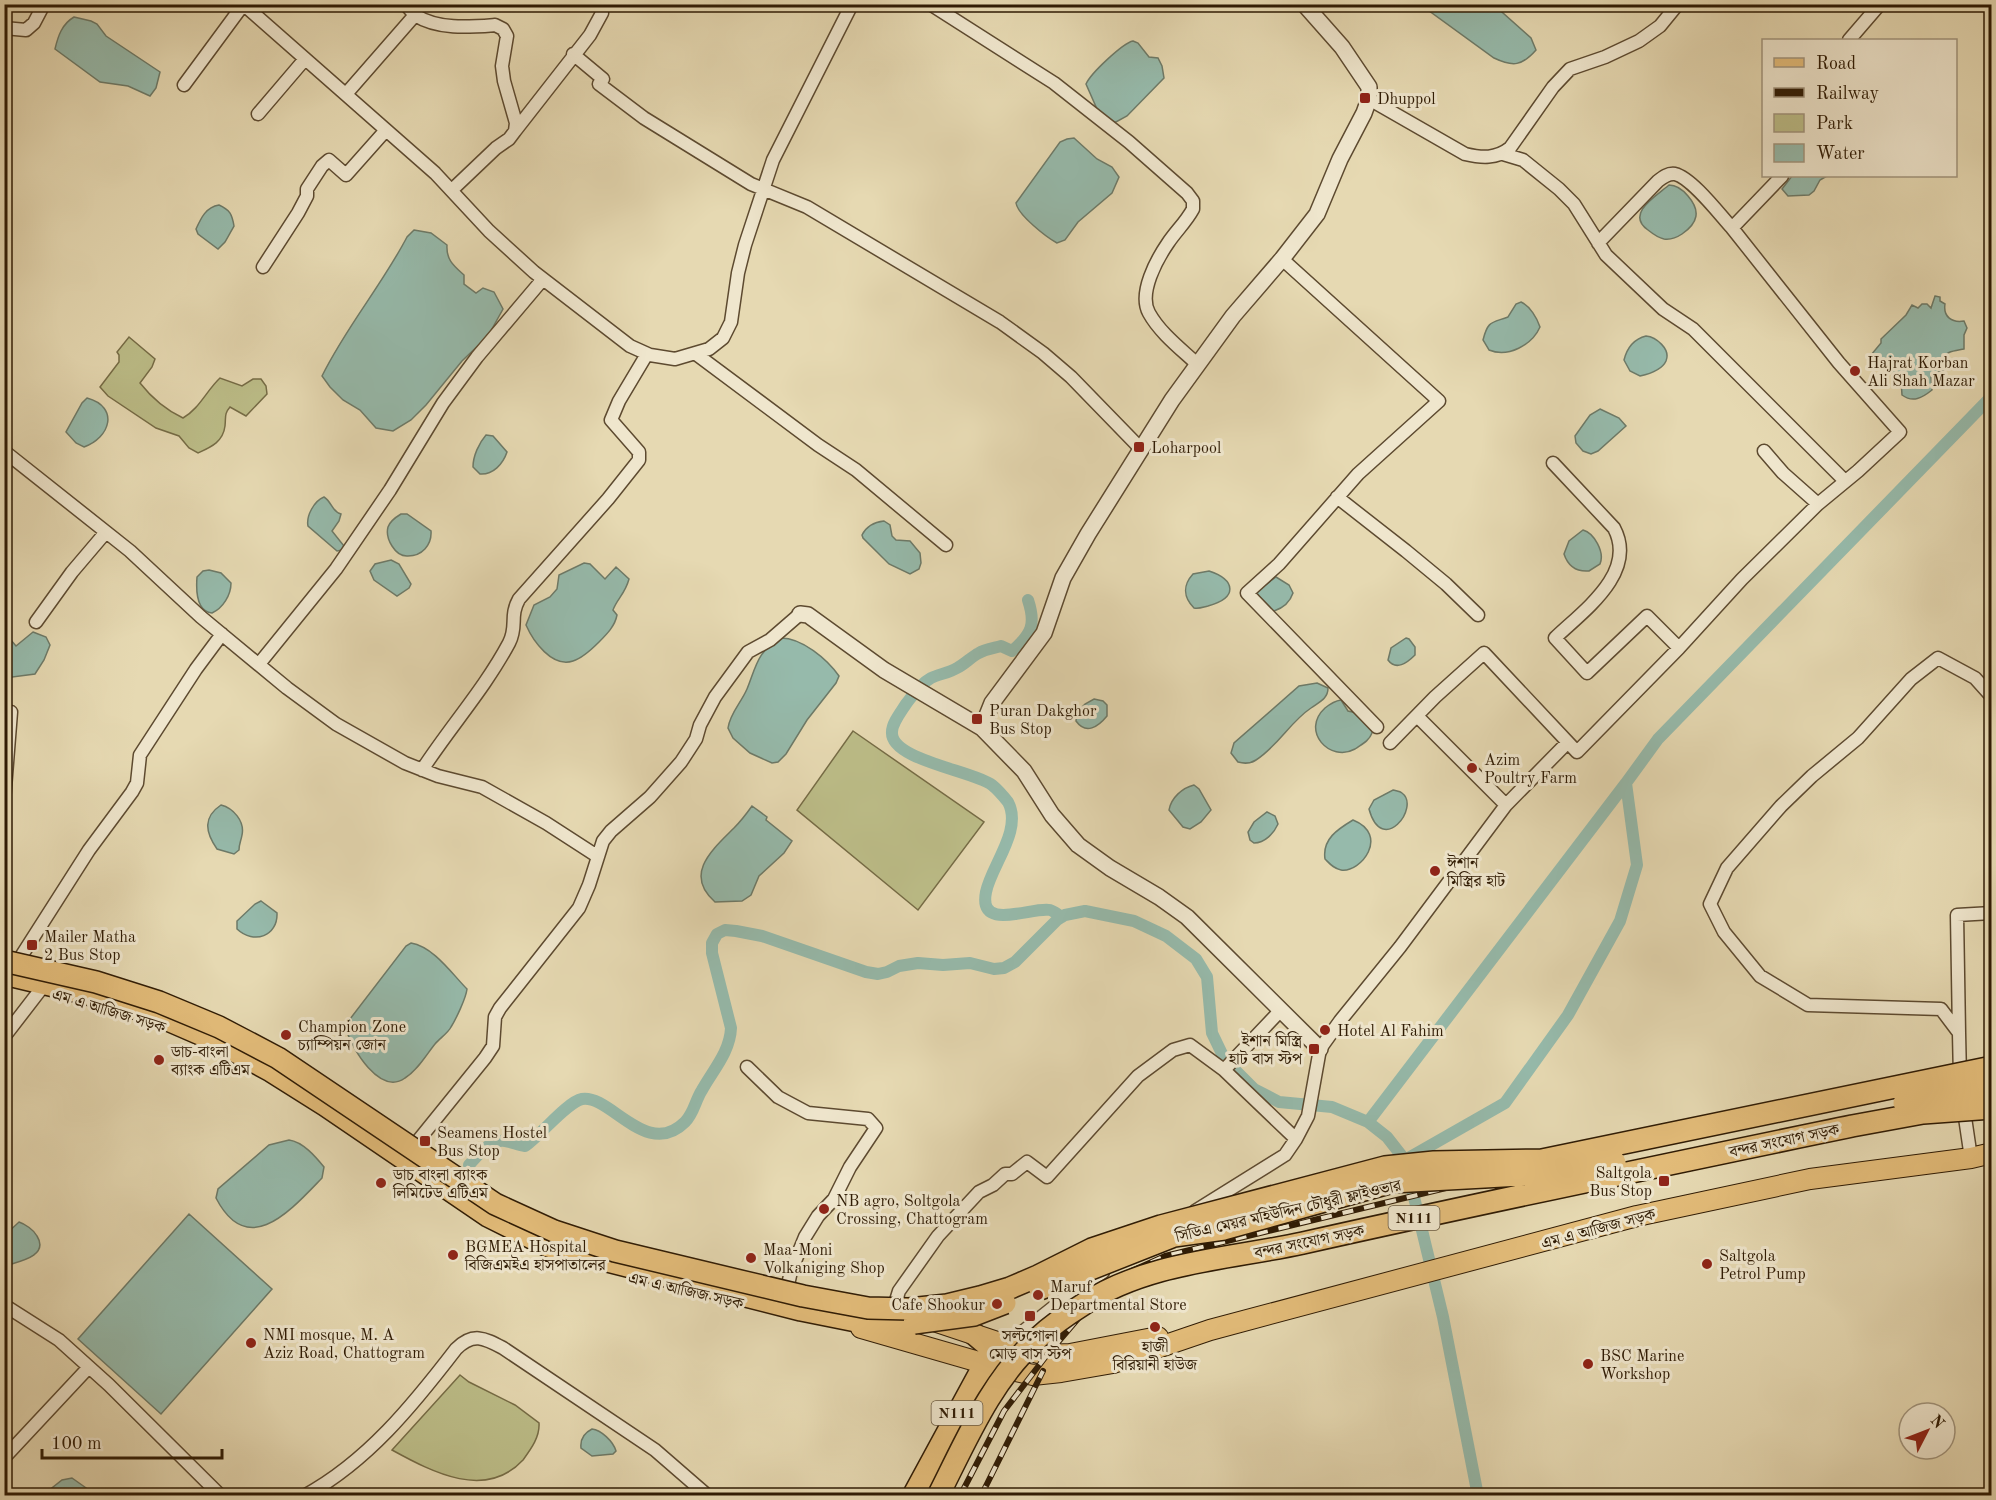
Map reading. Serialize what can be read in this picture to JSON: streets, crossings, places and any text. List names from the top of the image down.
{
  "streets": {
    "highway": ["বন্দর সংযোগ সড়ক", "সিডিএ মেয়র মহিউদ্দিন চৌধুরী ফ্লাইওভার", "N111"],
    "main road": ["এম এ আজিজ সড়ক"]
  },
  "crossings": [
    ["এম এ আজিজ সড়ক", "N111"]
  ],
  "places": {
    "transit": [
      "Dhuppol",
      "Loharpool",
      "Puran Dakghor Bus Stop",
      "Mailer Matha 2 Bus Stop",
      "ইশান মিস্ত্রি হাট বাস স্টপ",
      "Seamens Hostel Bus Stop",
      "Saltgola Bus Stop",
      "সল্টগোলা মোড় বাস স্টপ"
    ],
    "other": [
      "Hajrat Korban Ali Shah Mazar",
      "Azim Poultry Farm",
      "ঈশান মিস্ত্রির হাট",
      "Hotel Al Fahim",
      "Champion Zone চ্যাম্পিয়ন জোন",
      "ডাচ-বাংলা ব্যাংক এটিএম",
      "ডাচ বাংলা ব্যাংক লিমিটেড এটিএম",
      "NB agro, Soltgola Crossing, Chattogram",
      "BGMEA Hospital বিজিএমইএ হাসপাতালের",
      "Maa-Moni Volkaniging Shop",
      "Saltgola Petrol Pump",
      "Maruf Departmental Store",
      "Cafe Shookur",
      "হাজী বিরিয়ানী হাউজ",
      "NMI mosque, M. A Aziz Road, Chattogram",
      "BSC Marine Workshop"
    ]
  },
  "legend": [
    "Road",
    "Railway",
    "Park",
    "Water"
  ],
  "scale_bar": "100 m",
  "north": "top right"
}
